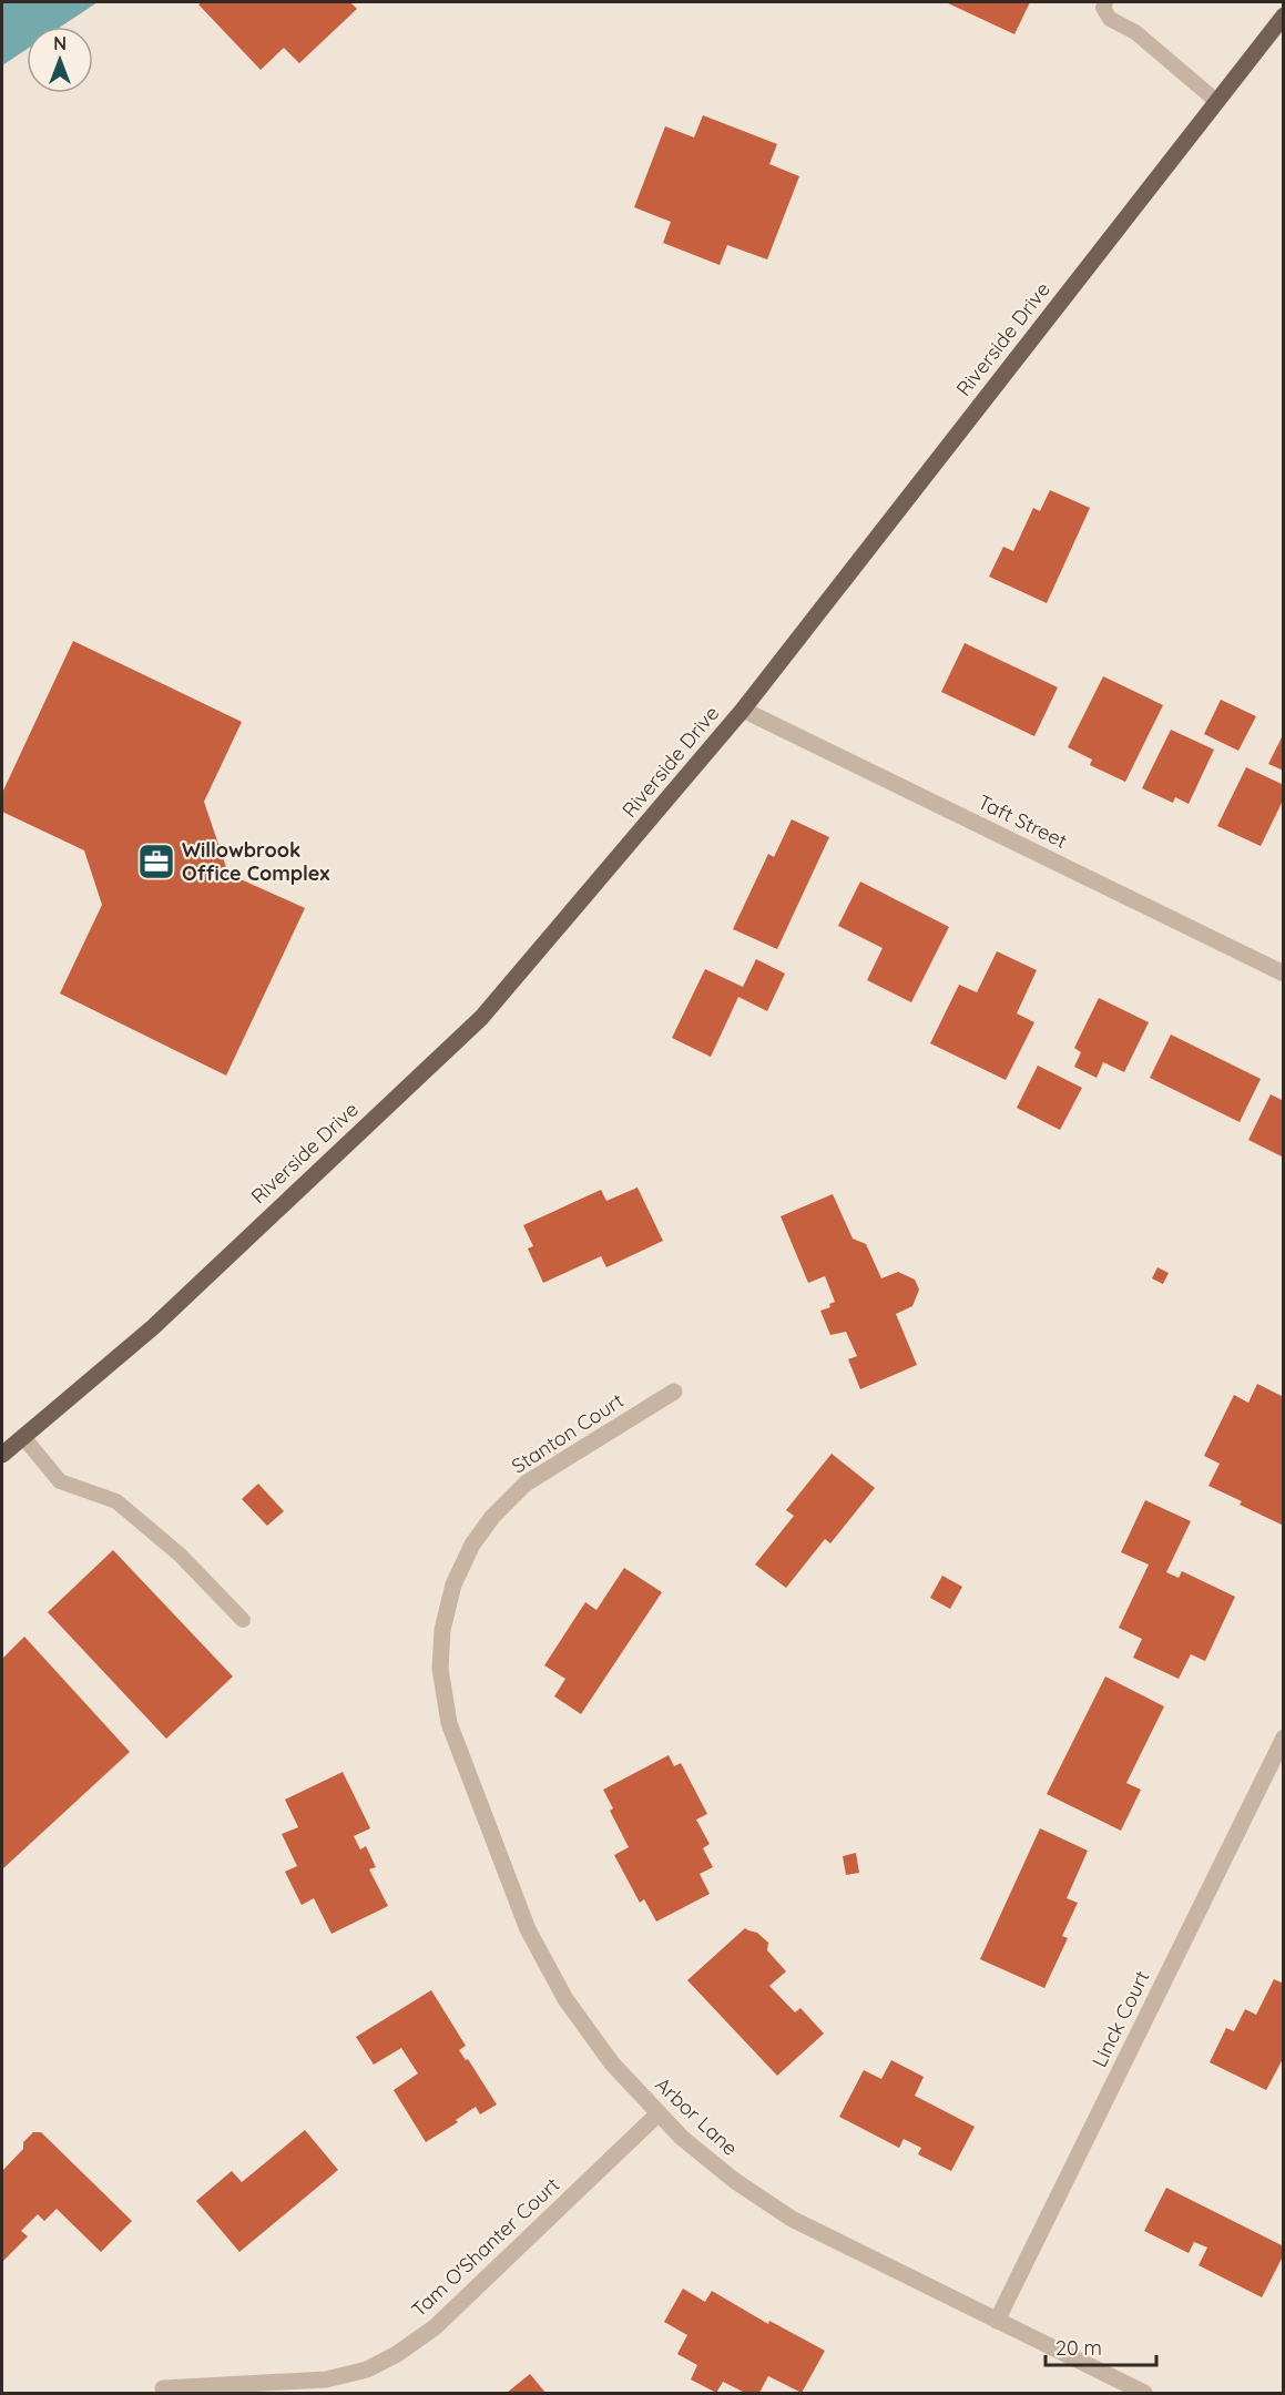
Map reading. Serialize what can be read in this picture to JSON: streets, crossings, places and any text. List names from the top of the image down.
{
  "streets": {
    "main road": ["Riverside Drive"],
    "street": [
      "Taft Street",
      "Stanton Court",
      "Linck Court",
      "Arbor Lane",
      "Tam O'Shanter Court"
    ]
  },
  "crossings": [
    ["Riverside Drive", "Taft Street"],
    ["Stanton Court", "Arbor Lane"],
    ["Linck Court", "Arbor Lane"],
    ["Arbor Lane", "Tam O'Shanter Court"]
  ],
  "places": {
    "office": ["Willowbrook Office Complex"]
  },
  "scale_bar": "20 m",
  "north": "top"
}
